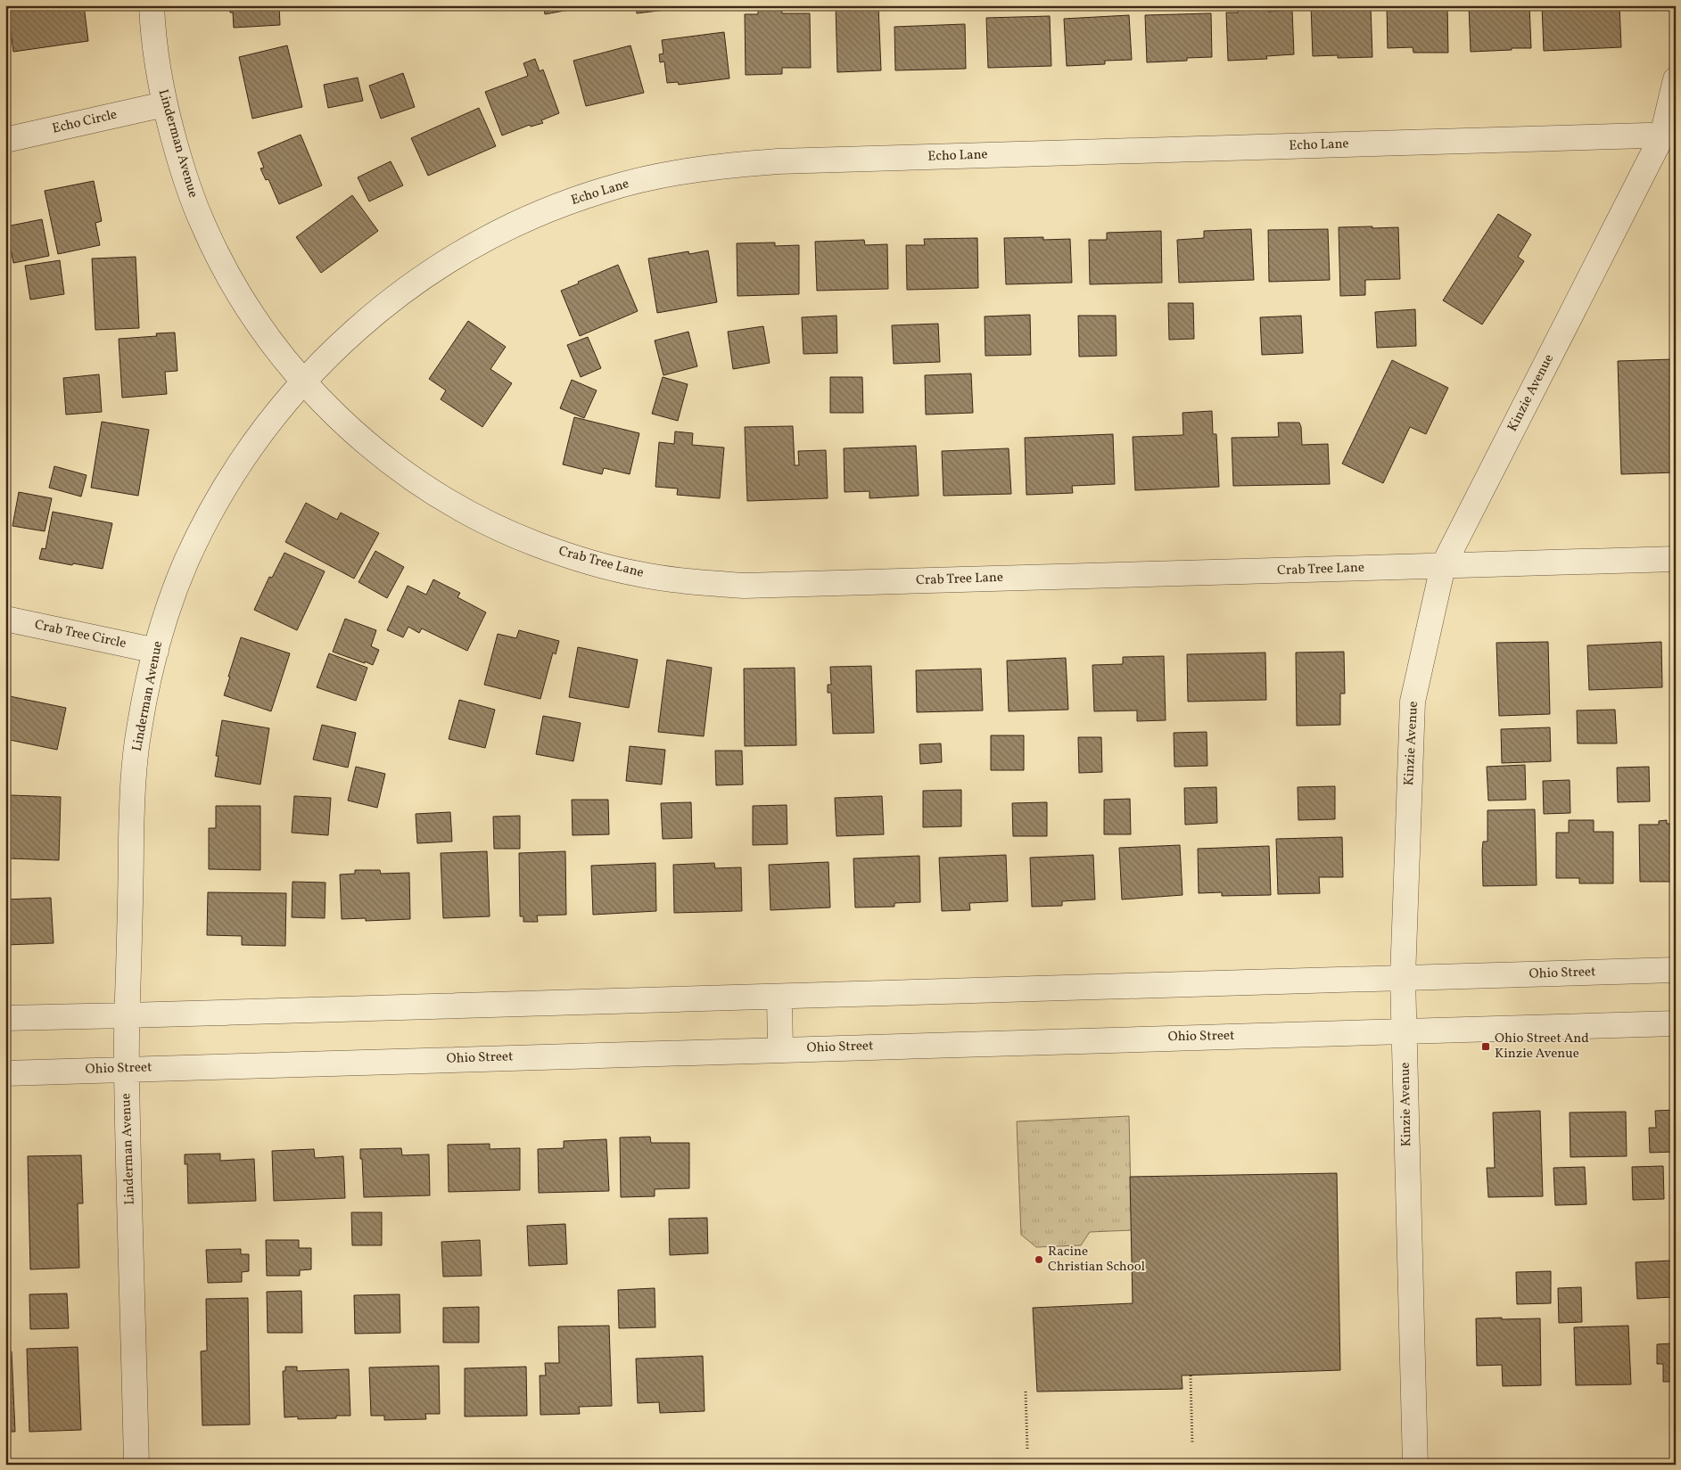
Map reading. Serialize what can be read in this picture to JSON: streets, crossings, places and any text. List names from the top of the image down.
{
  "streets": {
    "street": [
      "Echo Circle",
      "Linderman Avenue",
      "Echo Lane",
      "Kinzie Avenue",
      "Crab Tree Lane",
      "Crab Tree Circle",
      "Ohio Street"
    ]
  },
  "crossings": [
    ["Echo Circle", "Linderman Avenue"],
    ["Linderman Avenue", "Echo Lane"],
    ["Linderman Avenue", "Crab Tree Lane"],
    ["Linderman Avenue", "Crab Tree Circle"],
    ["Linderman Avenue", "Ohio Street"],
    ["Echo Lane", "Kinzie Avenue"],
    ["Echo Lane", "Crab Tree Lane"],
    ["Kinzie Avenue", "Crab Tree Lane"],
    ["Kinzie Avenue", "Ohio Street"]
  ],
  "places": {
    "transit": ["Ohio Street And Kinzie Avenue"],
    "other": ["Racine Christian School"]
  }
}
